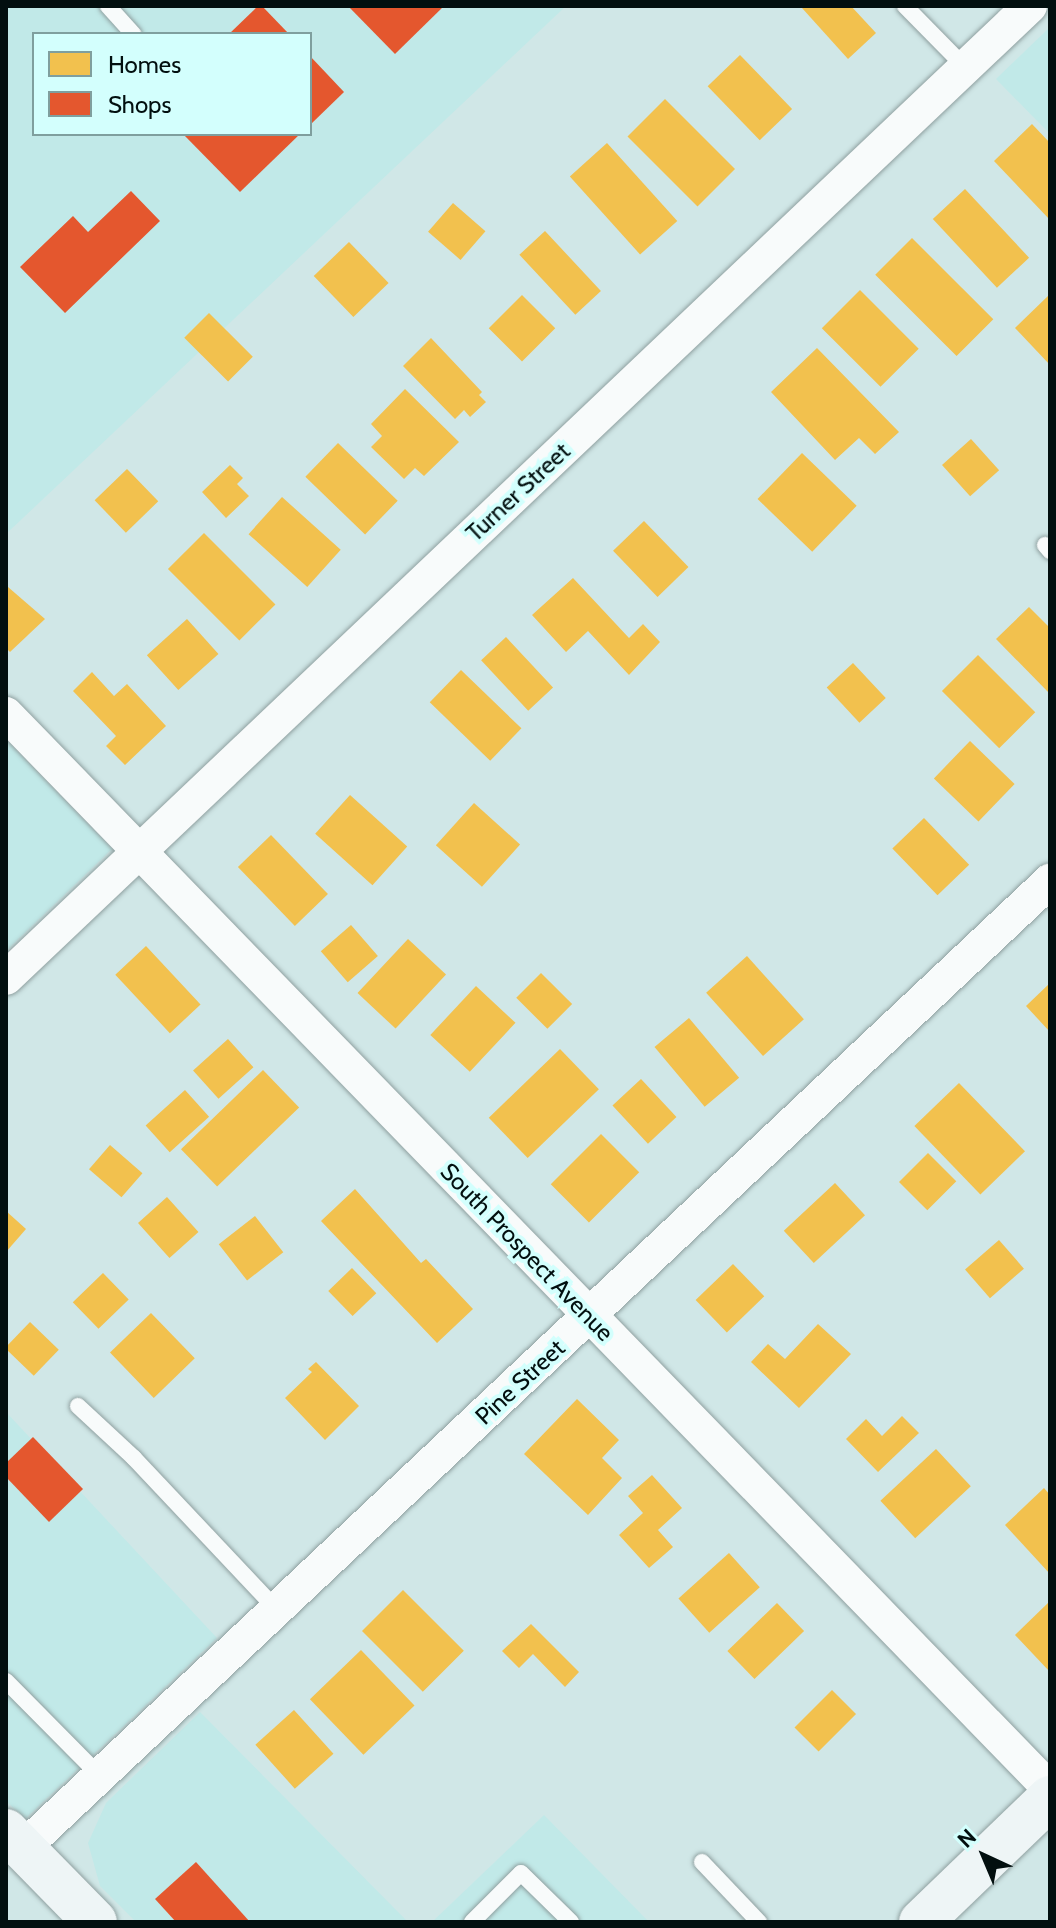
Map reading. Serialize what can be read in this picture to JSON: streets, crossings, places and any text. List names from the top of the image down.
{
  "streets": {
    "street": ["Turner Street", "South Prospect Avenue", "Pine Street"]
  },
  "crossings": [
    ["Turner Street", "South Prospect Avenue"],
    ["South Prospect Avenue", "Pine Street"]
  ],
  "legend": ["Homes", "Shops"],
  "north": "top left"
}
